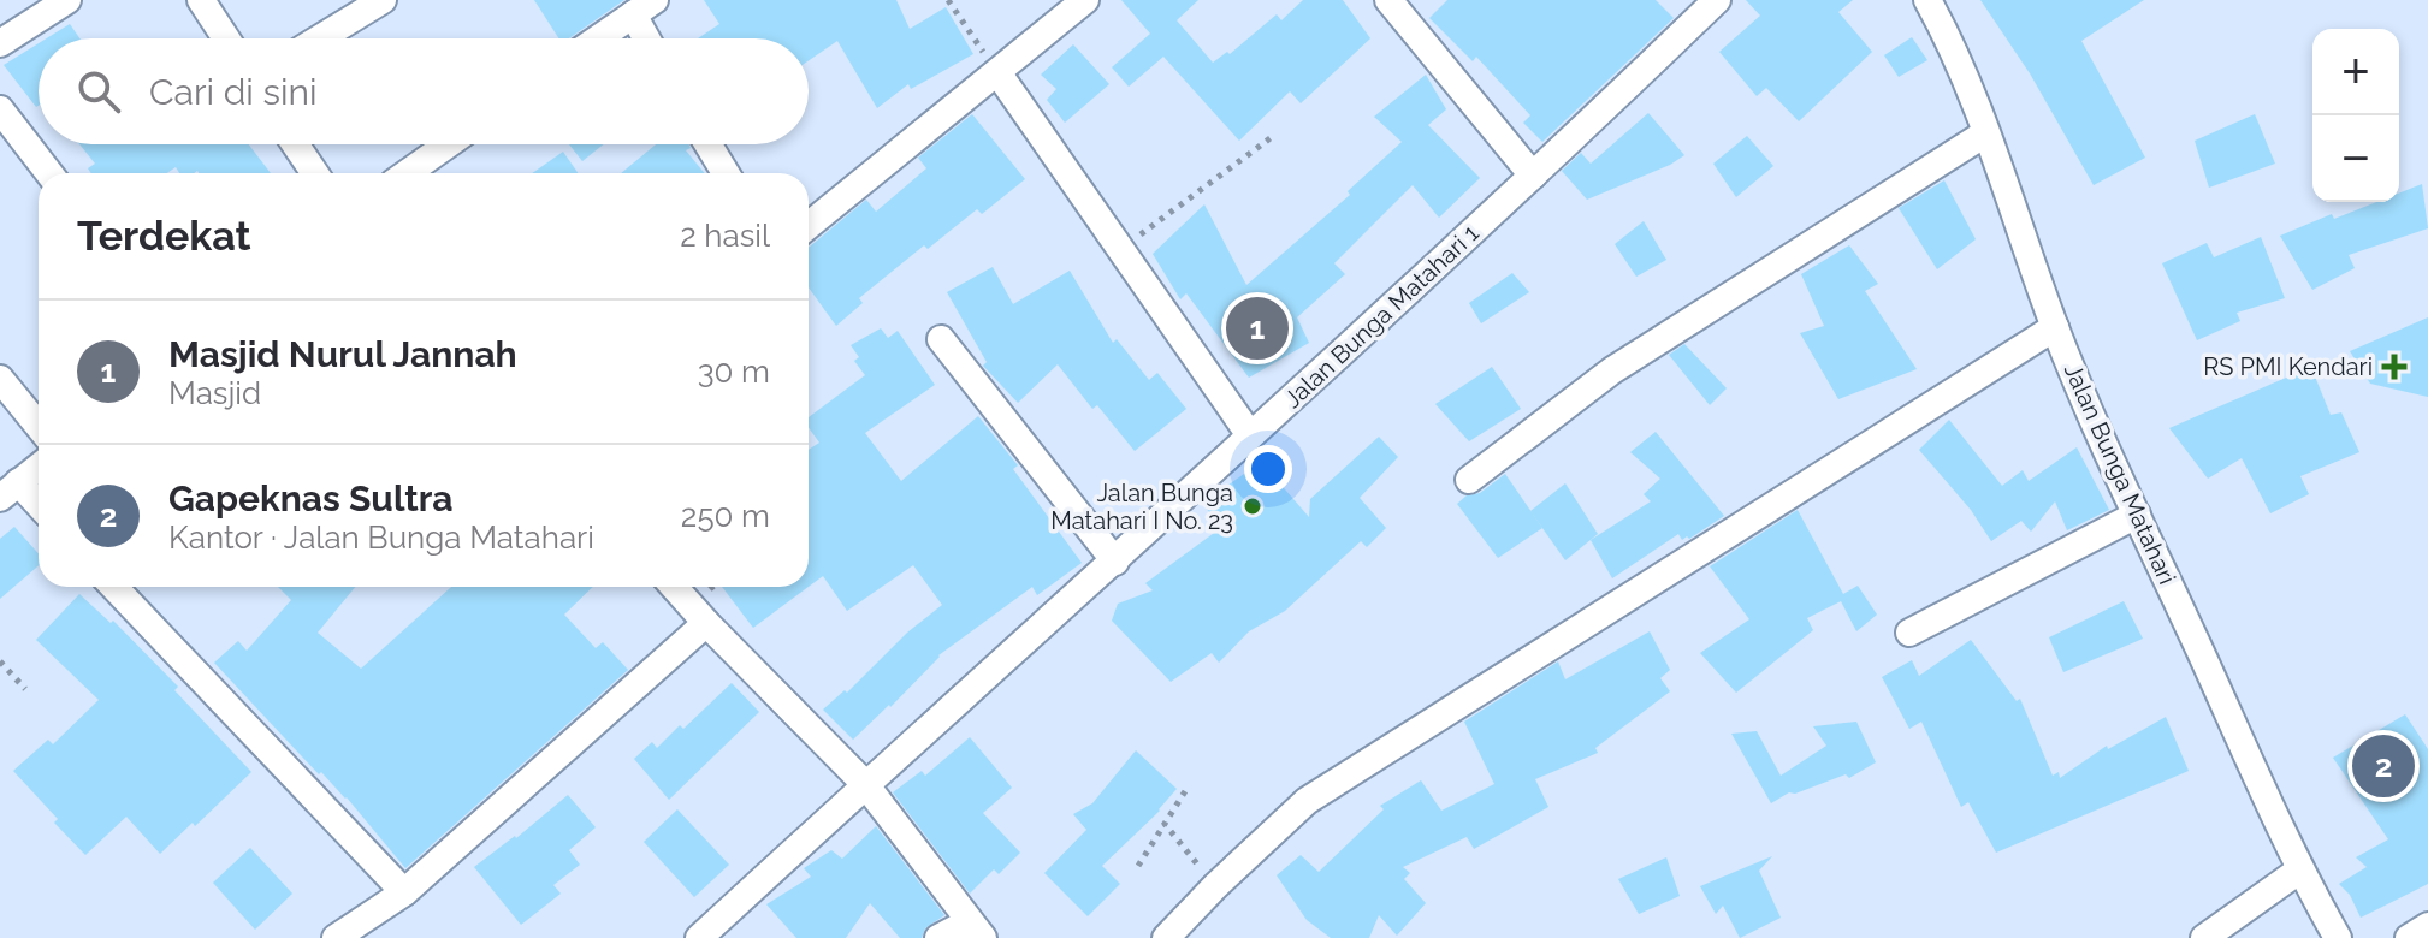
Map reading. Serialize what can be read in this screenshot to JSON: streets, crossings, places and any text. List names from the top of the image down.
{
  "streets": {
    "street": ["Jalan Bunga Matahari 1", "Jalan Bunga Matahari"]
  },
  "places": {
    "health": ["RS PMI Kendari"],
    "other": ["Jalan Bunga Matahari I No. 23"]
  },
  "page": {
    "map_buttons": ["+", "−"],
    "search": "Cari di sini",
    "heading": ["Terdekat", "2 hasil"],
    "pins": ["1", "2"],
    "list": [
      {
        "mark": "1",
        "name": "Masjid Nurul Jannah",
        "note": "Masjid",
        "value": "30 m"
      },
      {
        "mark": "2",
        "name": "Gapeknas Sultra",
        "note": "Kantor · Jalan Bunga Matahari",
        "value": "250 m"
      }
    ]
  }
}
